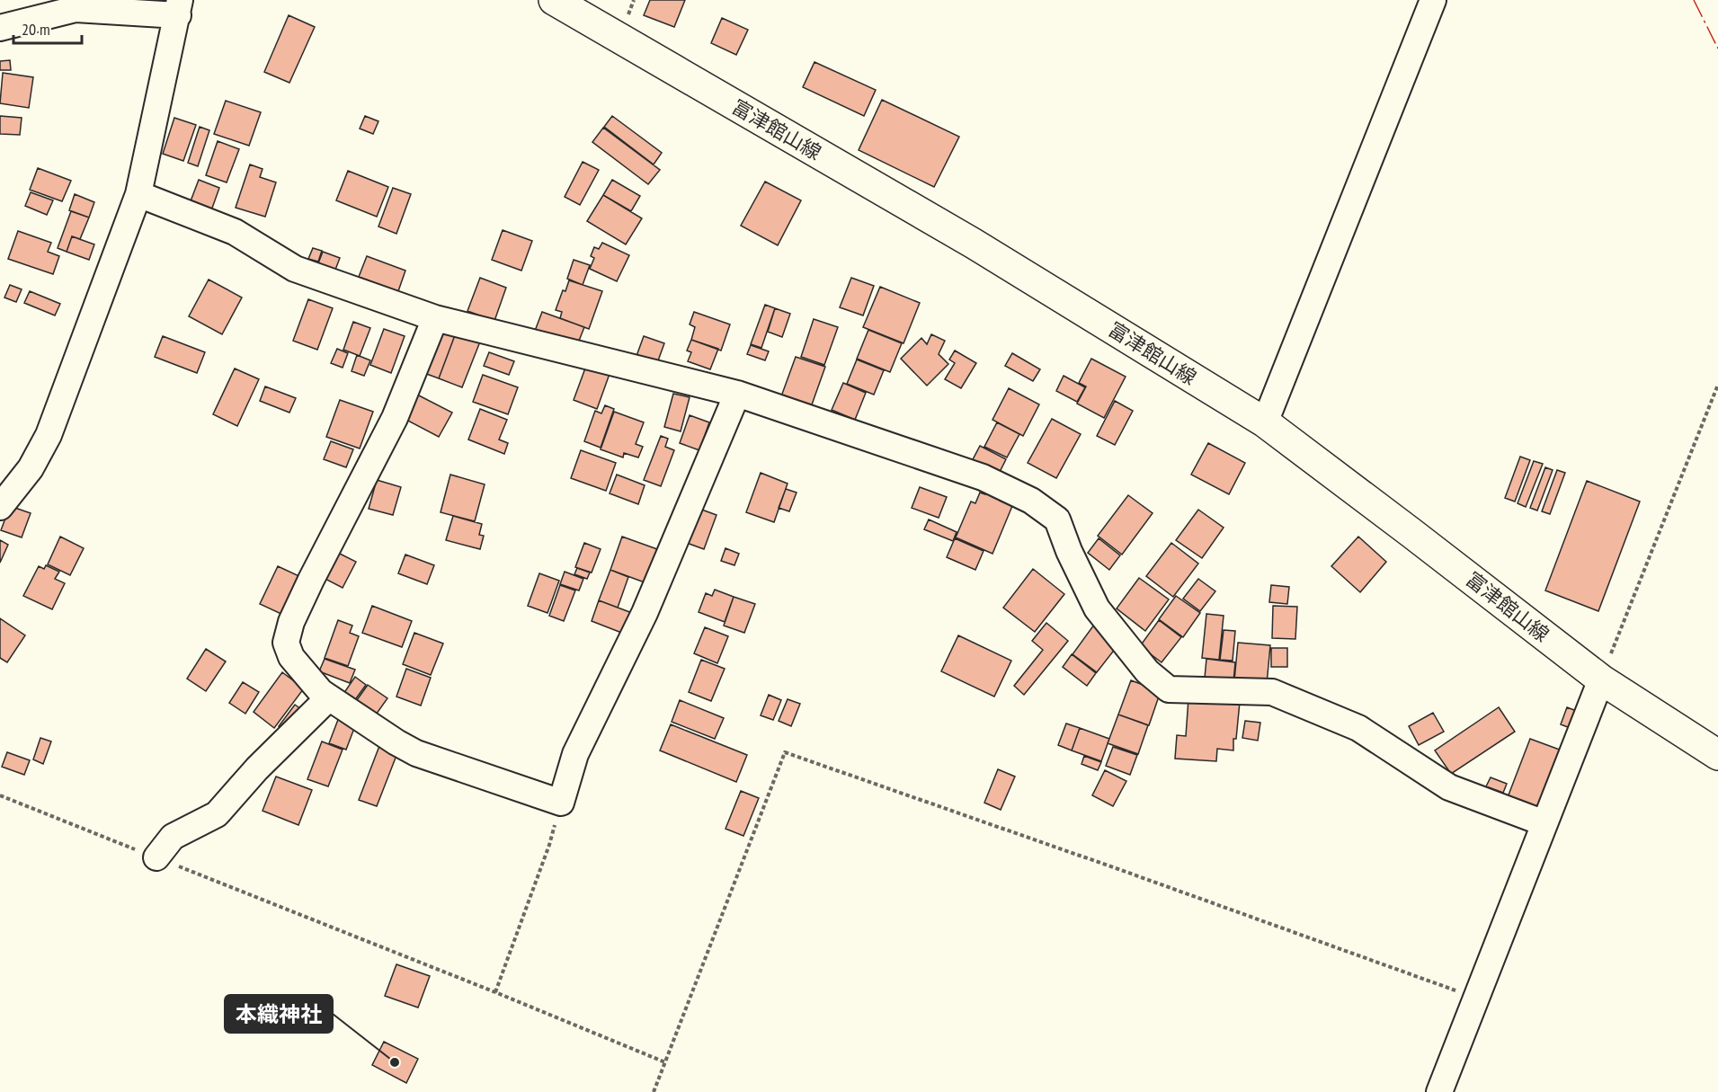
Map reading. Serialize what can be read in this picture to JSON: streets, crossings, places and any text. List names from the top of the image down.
{
  "streets": {
    "main road": ["富津館山線"]
  },
  "places": ["本織神社"],
  "scale_bar": "20 m"
}
